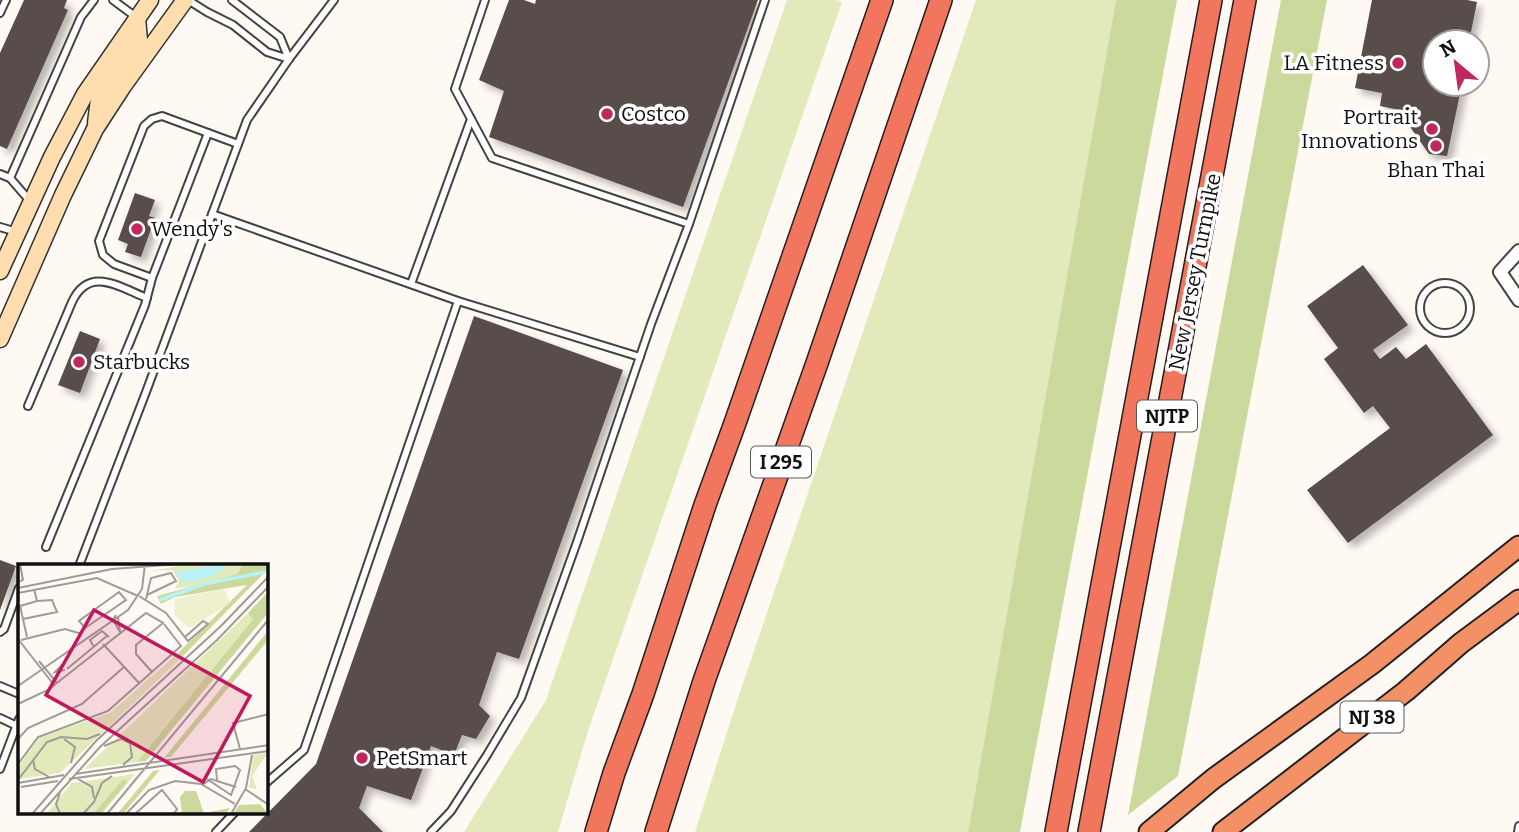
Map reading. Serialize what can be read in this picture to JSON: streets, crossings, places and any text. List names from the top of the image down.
{
  "streets": {
    "highway": [
      "New Jersey Turnpike",
      "NJTP",
      "I 295",
      "NJ 38"
    ]
  },
  "places": [
    "LA Fitness",
    "Costco",
    "Portrait Innovations",
    "Bhan Thai",
    "Wendy's",
    "Starbucks",
    "PetSmart"
  ],
  "north": "top left"
}
